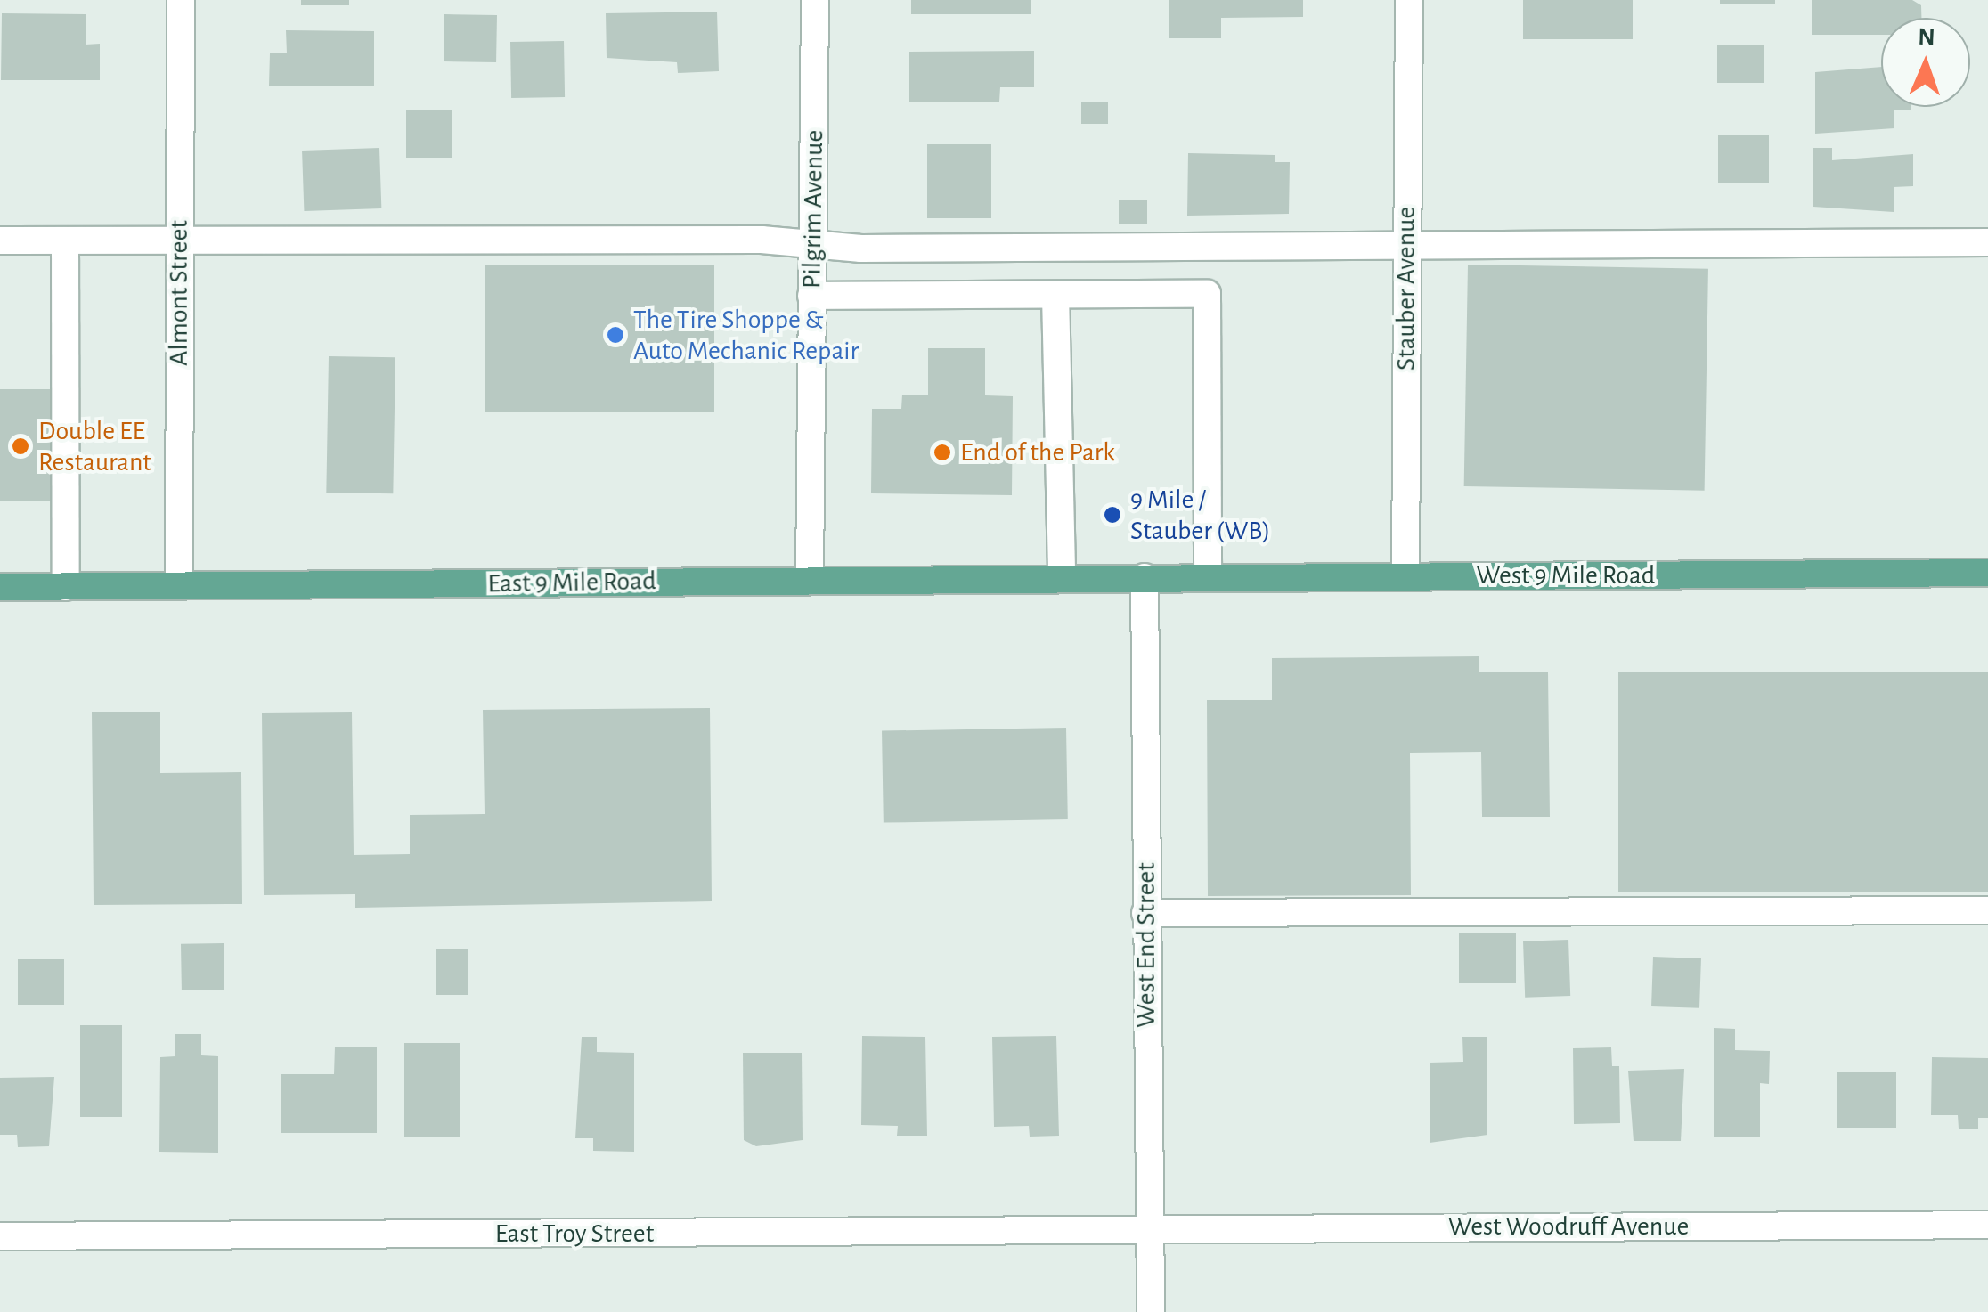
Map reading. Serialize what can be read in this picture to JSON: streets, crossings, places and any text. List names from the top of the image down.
{
  "streets": {
    "main road": ["West 9 Mile Road", "East 9 Mile Road"],
    "street": [
      "Pilgrim Avenue",
      "Stauber Avenue",
      "Almont Street",
      "West End Street",
      "West Woodruff Avenue",
      "East Troy Street"
    ]
  },
  "crossings": [
    ["Pilgrim Avenue", "East 9 Mile Road"],
    ["Stauber Avenue", "West 9 Mile Road"],
    ["Almont Street", "East 9 Mile Road"],
    ["West 9 Mile Road", "East 9 Mile Road"],
    ["West 9 Mile Road", "West End Street"],
    ["East 9 Mile Road", "West End Street"],
    ["West End Street", "West Woodruff Avenue"],
    ["West End Street", "East Troy Street"],
    ["West Woodruff Avenue", "East Troy Street"]
  ],
  "places": [
    "The Tire Shoppe & Auto Mechanic Repair",
    "Double EE Restaurant",
    "End of the Park",
    "9 Mile / Stauber (WB)"
  ],
  "north": "top"
}
